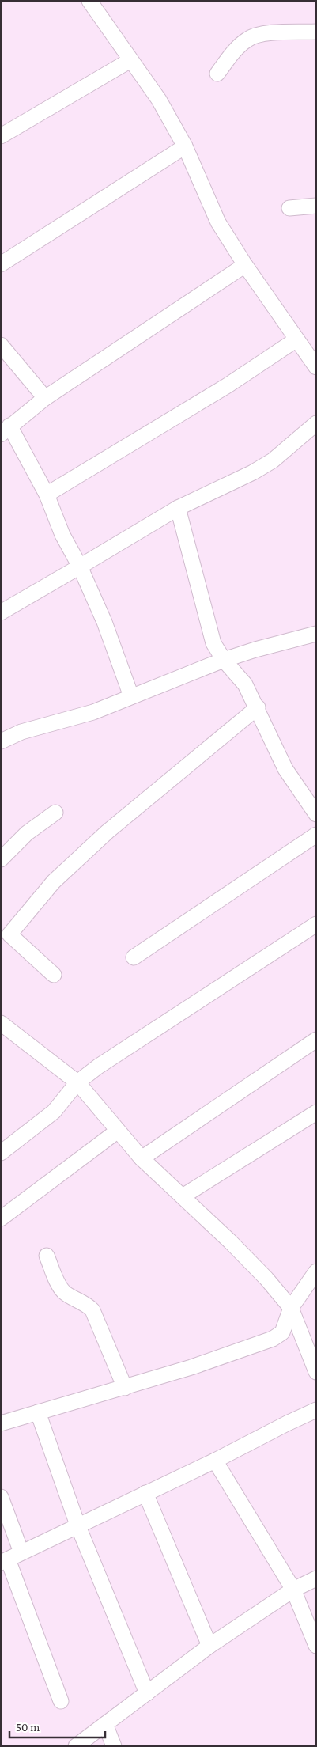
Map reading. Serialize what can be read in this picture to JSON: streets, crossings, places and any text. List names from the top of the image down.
{
  "scale_bar": "50 m"
}
